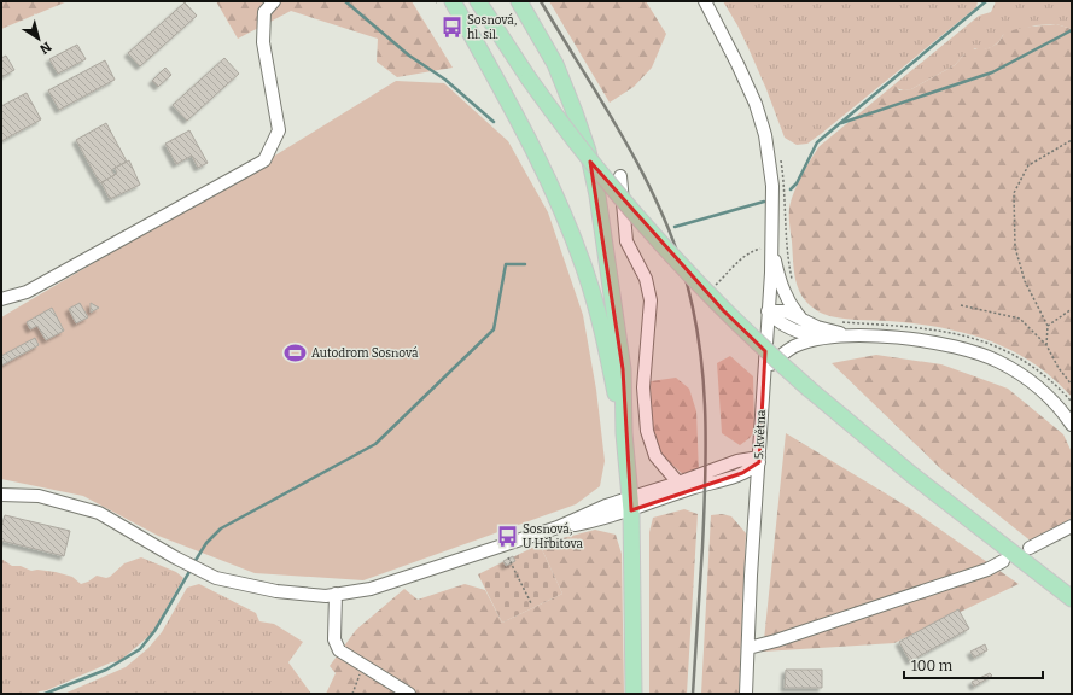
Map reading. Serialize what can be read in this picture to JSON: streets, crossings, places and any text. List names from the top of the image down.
{
  "streets": {
    "street": ["5. května"]
  },
  "places": {
    "bus stop": ["Sosnová, hl. sil.", "Sosnová, U Hřbitova"],
    "sports": ["Autodrom Sosnová"]
  },
  "scale_bar": "100 m",
  "north": "bottom right"
}
